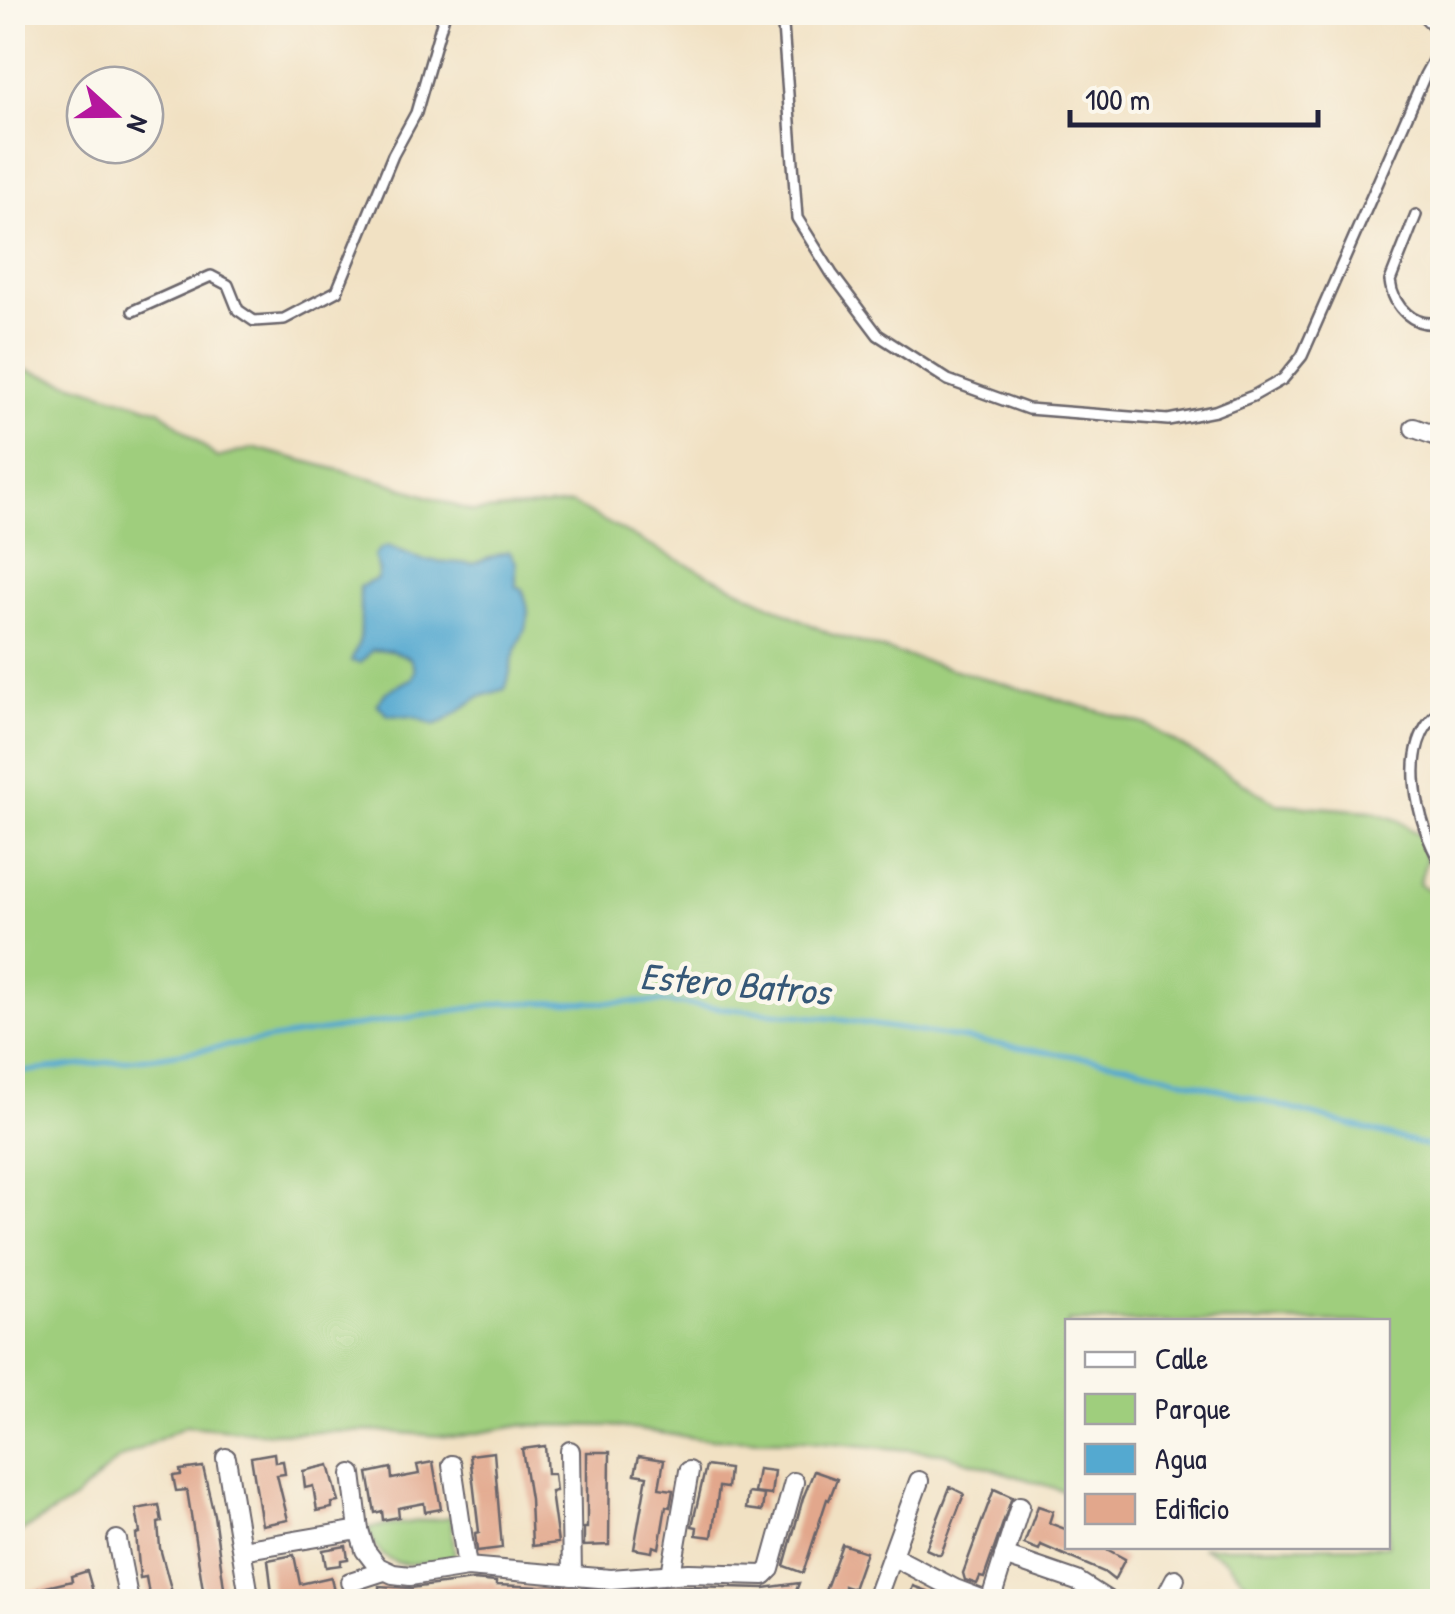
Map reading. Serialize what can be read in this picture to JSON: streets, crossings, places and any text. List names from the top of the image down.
{
  "water": ["Estero Batros"],
  "legend": [
    "Calle",
    "Parque",
    "Agua",
    "Edificio"
  ],
  "scale_bar": "100 m",
  "north": "right"
}
